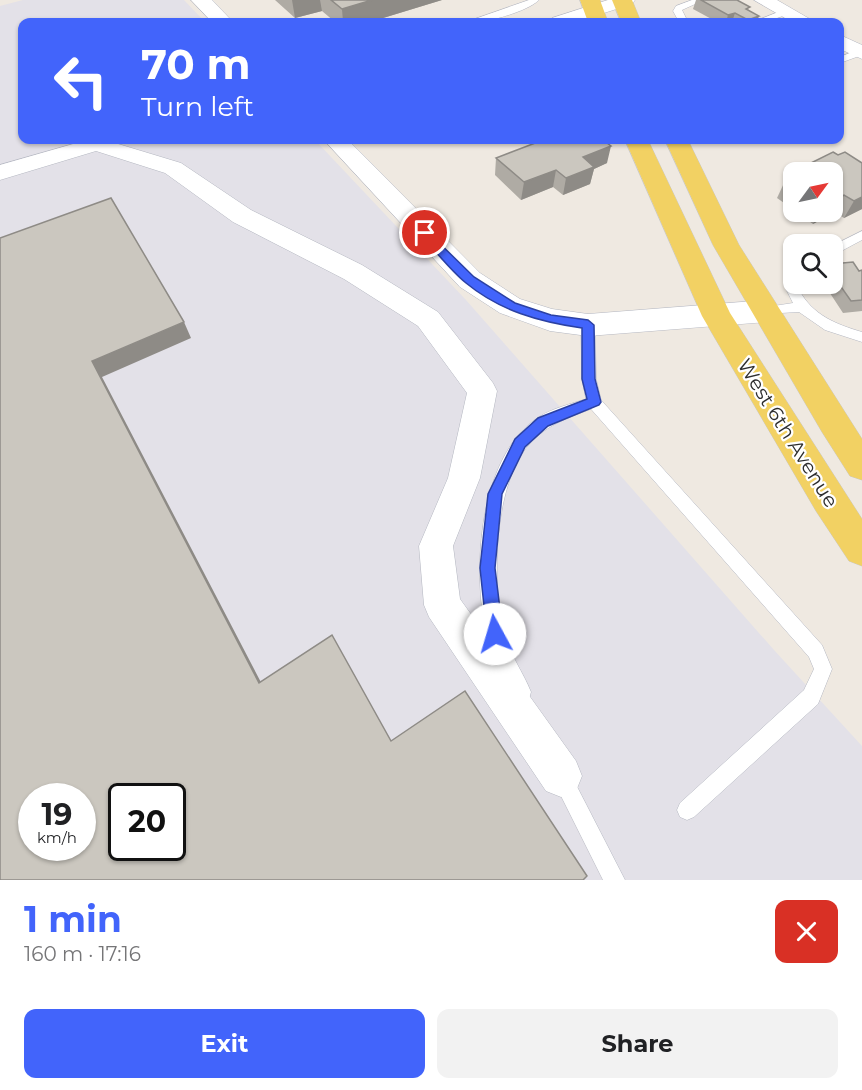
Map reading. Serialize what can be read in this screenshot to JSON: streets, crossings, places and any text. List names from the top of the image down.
{
  "streets": {
    "main road": ["West 6th Avenue"]
  },
  "north": "top right",
  "page": {
    "turn": ["70 m", "Turn left"],
    "speed": "19 km/h",
    "limit": "20",
    "heading": ["1 min", "160 m · 17:16"],
    "buttons": ["Exit", "Share"]
  }
}
